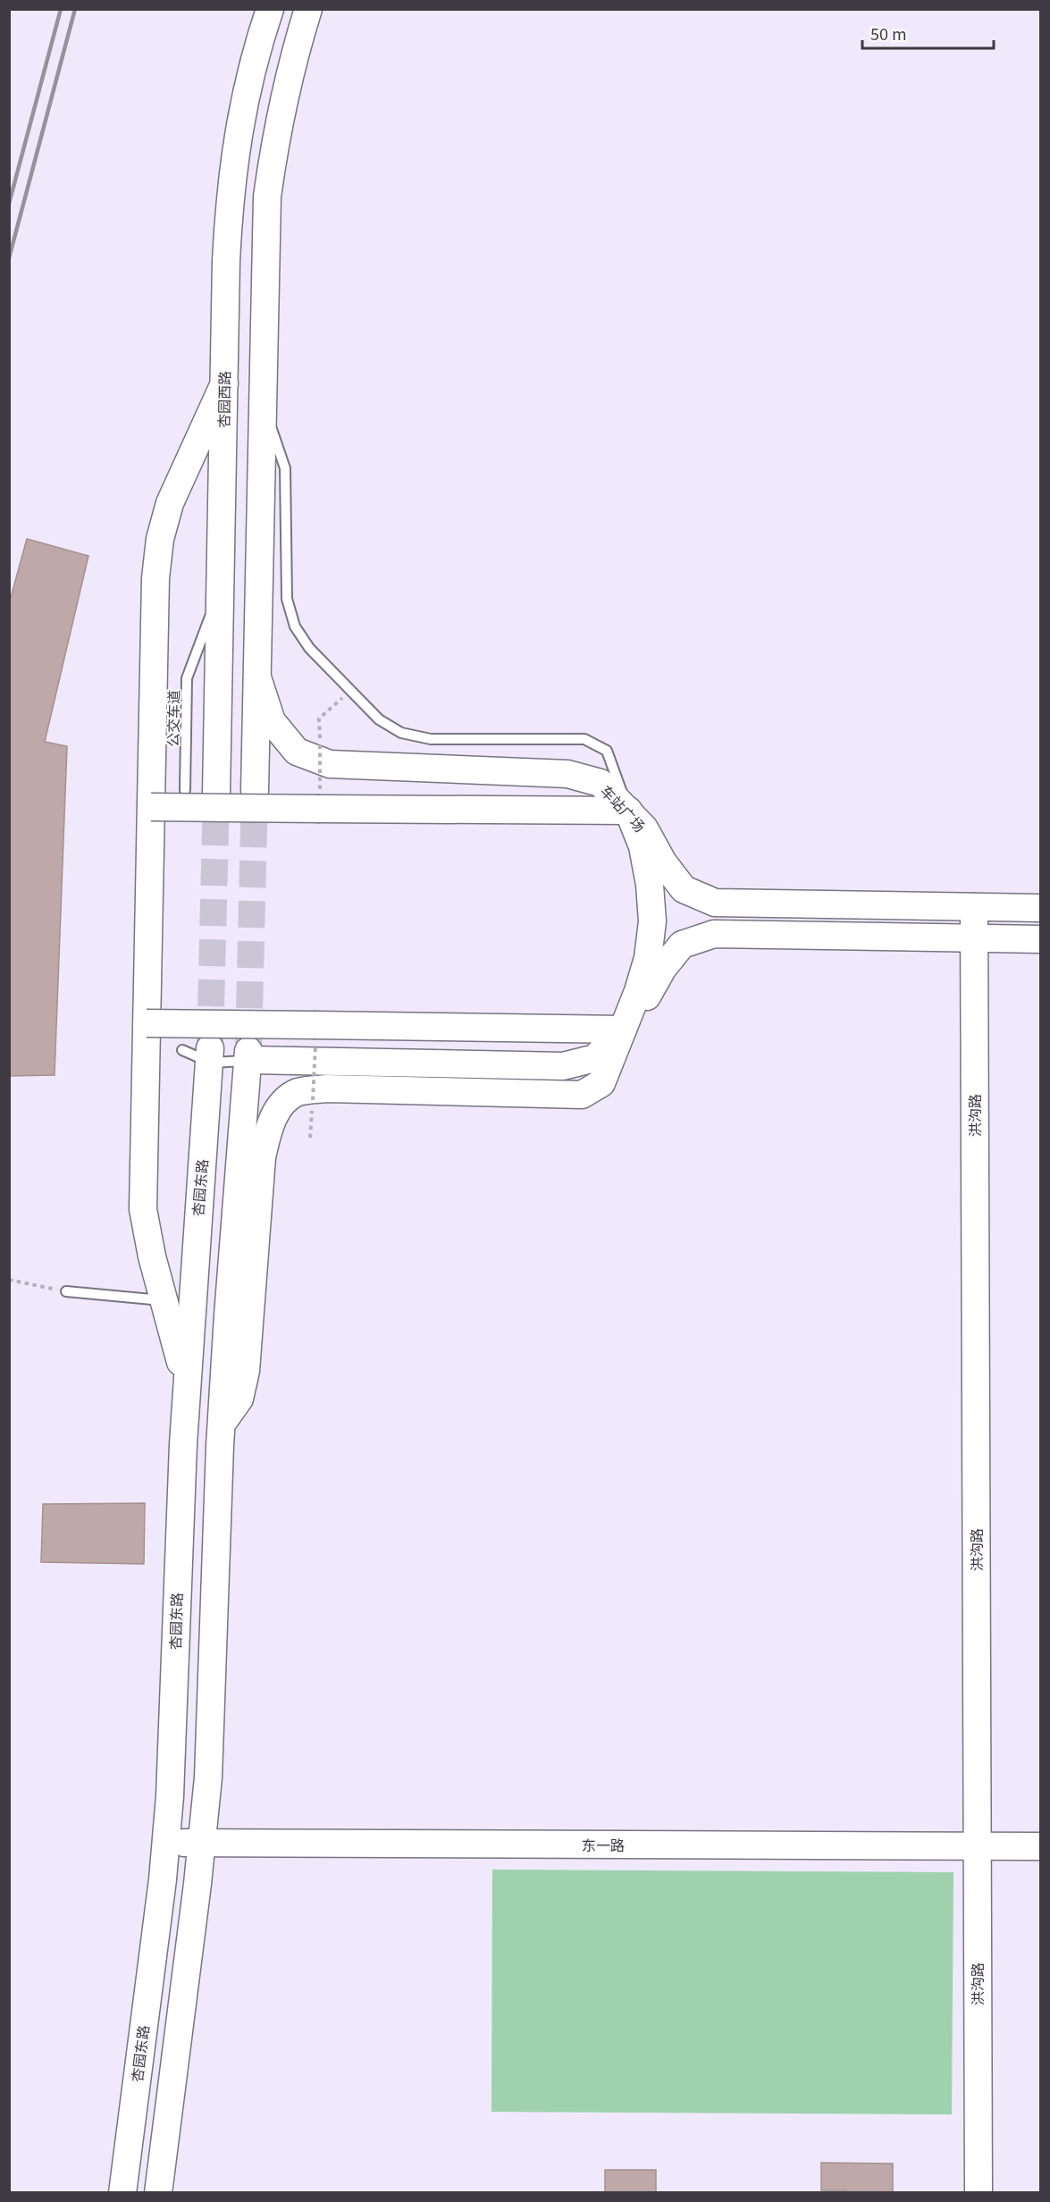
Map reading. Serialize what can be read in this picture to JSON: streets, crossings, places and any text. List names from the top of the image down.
{
  "streets": {
    "main road": [
      "杏园西路",
      "车站广场",
      "洪沟路",
      "杏园东路",
      "东一路"
    ],
    "lane": ["公交车道"]
  },
  "crossings": [
    ["杏园西路", "公交车道"],
    ["车站广场", "洪沟路"],
    ["洪沟路", "东一路"],
    ["杏园东路", "东一路"]
  ],
  "scale_bar": "50 m"
}
